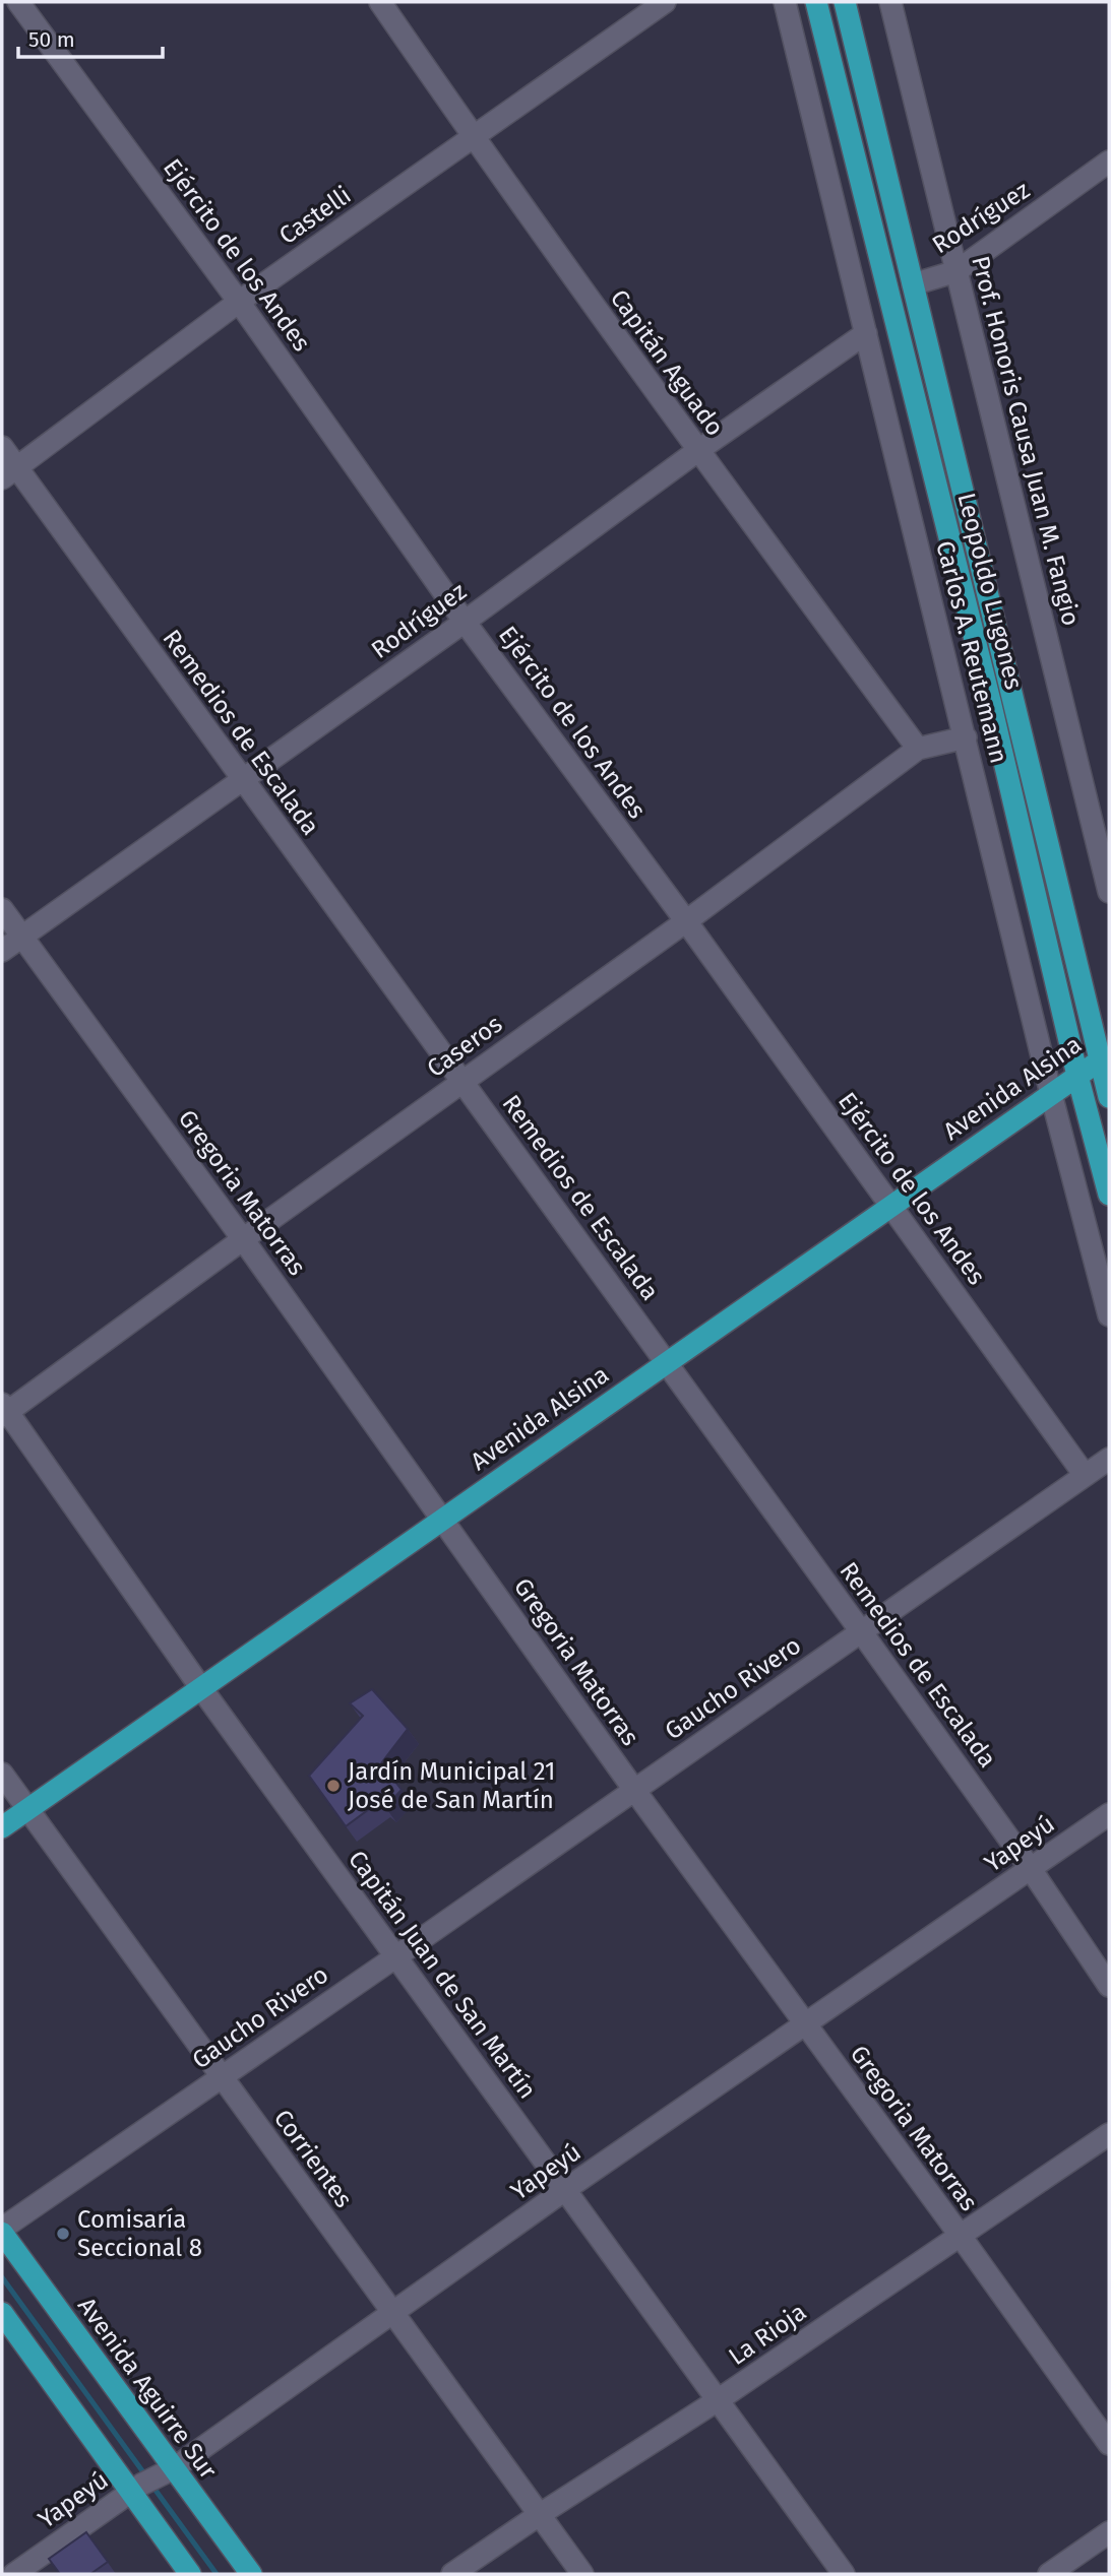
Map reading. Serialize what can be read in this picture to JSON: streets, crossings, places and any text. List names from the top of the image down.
{
  "streets": {
    "main road": ["Leopoldo Lugones", "Avenida Alsina", "Avenida Aguirre Sur"],
    "street": [
      "Castelli",
      "Rodríguez",
      "Ejército de los Andes",
      "Capitán Aguado",
      "Prof. Honoris Causa Juan M. Fangio",
      "Carlos A. Reutemann",
      "Remedios de Escalada",
      "Caseros",
      "Gregoria Matorras",
      "Gaucho Rivero",
      "Yapeyú",
      "Capitán Juan de San Martín",
      "Corrientes",
      "La Rioja"
    ]
  },
  "crossings": [
    ["Castelli", "Ejército de los Andes"],
    ["Castelli", "Capitán Aguado"],
    ["Castelli", "Remedios de Escalada"],
    ["Rodríguez", "Ejército de los Andes"],
    ["Rodríguez", "Capitán Aguado"],
    ["Rodríguez", "Prof. Honoris Causa Juan M. Fangio"],
    ["Rodríguez", "Leopoldo Lugones"],
    ["Rodríguez", "Carlos A. Reutemann"],
    ["Rodríguez", "Remedios de Escalada"],
    ["Rodríguez", "Gregoria Matorras"],
    ["Ejército de los Andes", "Caseros"],
    ["Ejército de los Andes", "Avenida Alsina"],
    ["Ejército de los Andes", "Gaucho Rivero"],
    ["Capitán Aguado", "Caseros"],
    ["Leopoldo Lugones", "Avenida Alsina"],
    ["Carlos A. Reutemann", "Caseros"],
    ["Carlos A. Reutemann", "Avenida Alsina"],
    ["Remedios de Escalada", "Caseros"],
    ["Remedios de Escalada", "Avenida Alsina"],
    ["Remedios de Escalada", "Gaucho Rivero"],
    ["Remedios de Escalada", "Yapeyú"],
    ["Caseros", "Gregoria Matorras"],
    ["Caseros", "Capitán Juan de San Martín"],
    ["Avenida Alsina", "Gregoria Matorras"],
    ["Avenida Alsina", "Capitán Juan de San Martín"],
    ["Avenida Alsina", "Corrientes"],
    ["Gregoria Matorras", "Gaucho Rivero"],
    ["Gregoria Matorras", "Yapeyú"],
    ["Gregoria Matorras", "La Rioja"],
    ["Gaucho Rivero", "Capitán Juan de San Martín"],
    ["Gaucho Rivero", "Corrientes"],
    ["Gaucho Rivero", "Avenida Aguirre Sur"],
    ["Yapeyú", "Capitán Juan de San Martín"],
    ["Yapeyú", "Corrientes"],
    ["Yapeyú", "Avenida Aguirre Sur"],
    ["Capitán Juan de San Martín", "La Rioja"],
    ["Corrientes", "La Rioja"]
  ],
  "places": ["Jardín Municipal 21 José de San Martín", "Comisaría Seccional 8"],
  "scale_bar": "50 m"
}
